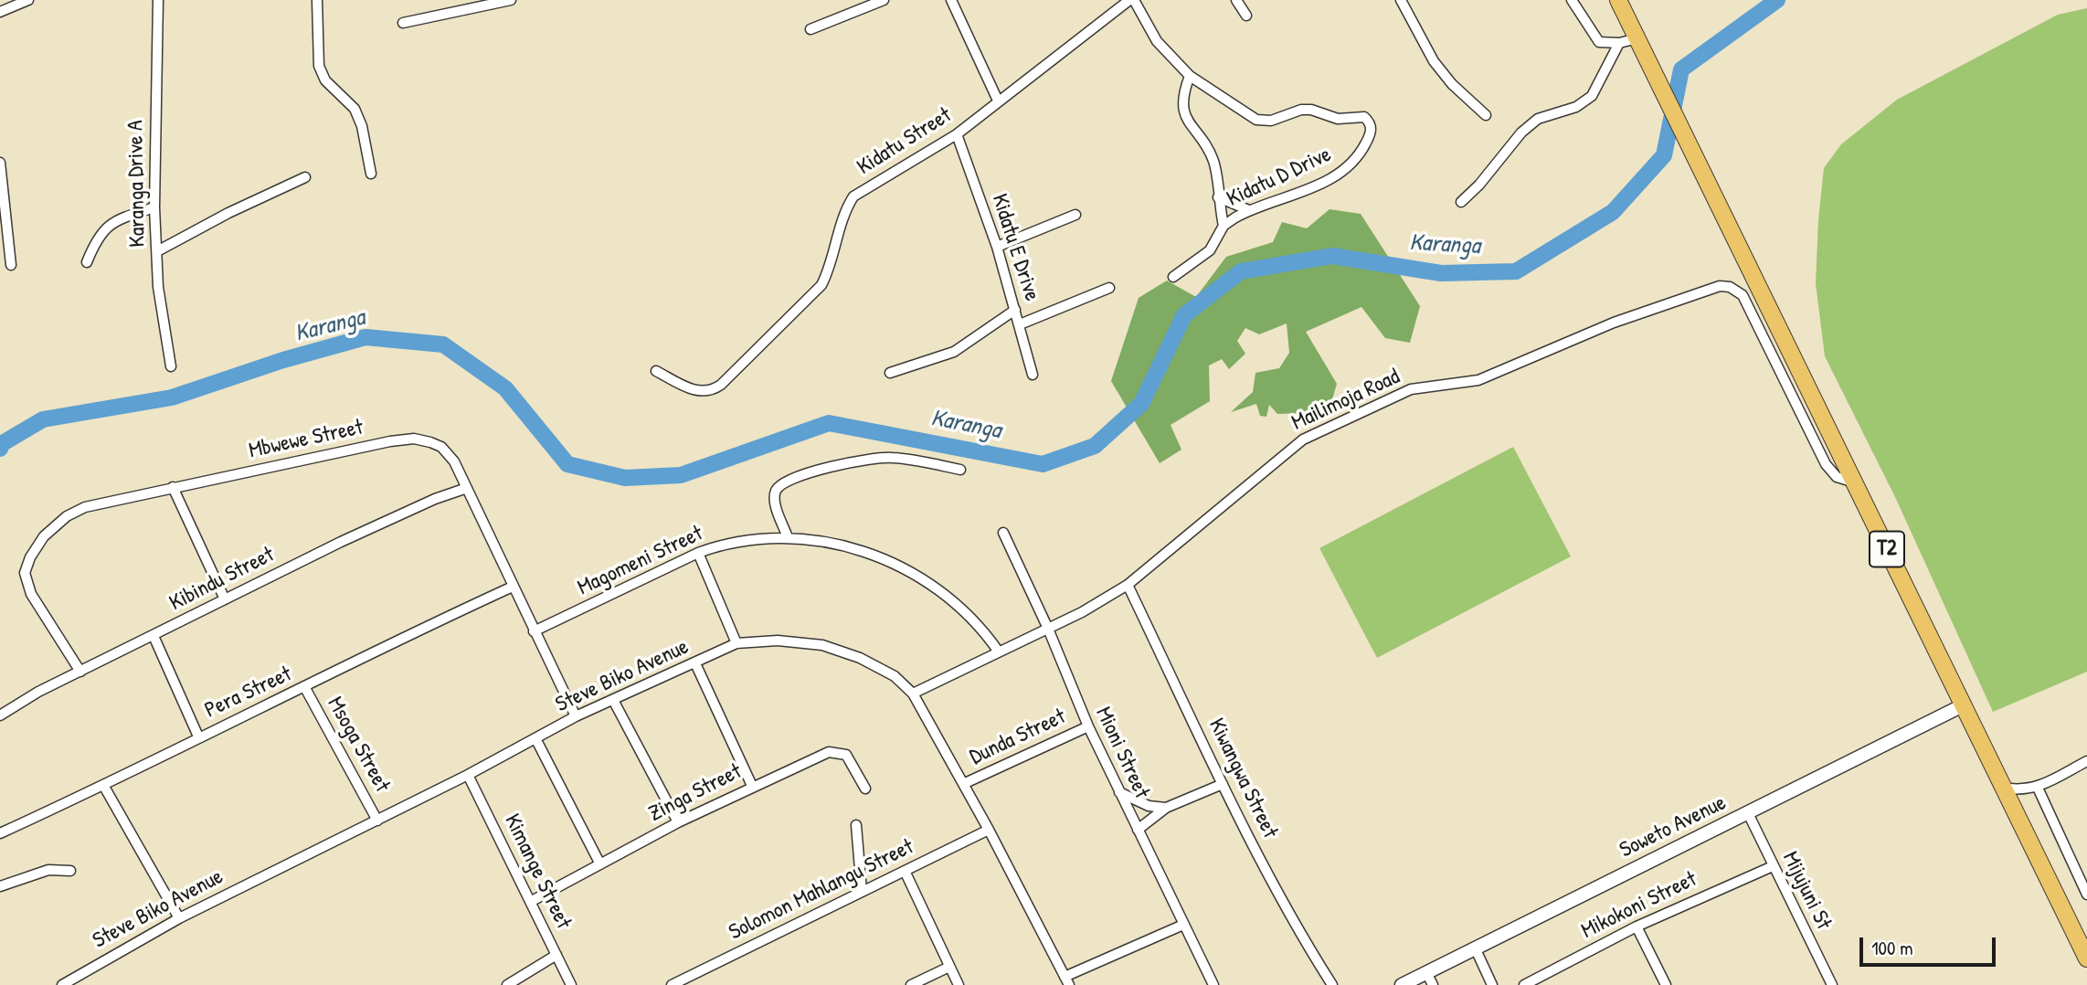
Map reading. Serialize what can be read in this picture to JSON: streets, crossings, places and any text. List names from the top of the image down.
{
  "streets": {
    "highway": ["T2"],
    "street": [
      "Kidatu Street",
      "Kidatu D Drive",
      "Karanga Drive A",
      "Kidatu E Drive",
      "Mailimoja Road",
      "Mbwewe Street",
      "Magomeni Street",
      "Kibindu Street",
      "Steve Biko Avenue",
      "Pera Street",
      "Dunda Street",
      "Msoga Street",
      "Mioni Street",
      "Kiwangwa Street",
      "Zinga Street",
      "Soweto Avenue",
      "Kimange Street",
      "Solomon Mahlangu Street",
      "Mijujuni St",
      "Mikokoni Street"
    ]
  },
  "crossings": [
    ["Kidatu Street", "Kidatu D Drive"],
    ["Kidatu Street", "Kidatu E Drive"],
    ["Mailimoja Road", "T2"],
    ["Mailimoja Road", "Magomeni Street"],
    ["Mailimoja Road", "Steve Biko Avenue"],
    ["Mailimoja Road", "Mioni Street"],
    ["Mailimoja Road", "Kiwangwa Street"],
    ["Mbwewe Street", "Magomeni Street"],
    ["Mbwewe Street", "Kibindu Street"],
    ["Mbwewe Street", "Steve Biko Avenue"],
    ["Mbwewe Street", "Pera Street"],
    ["T2", "Soweto Avenue"],
    ["Steve Biko Avenue", "Dunda Street"],
    ["Steve Biko Avenue", "Msoga Street"],
    ["Steve Biko Avenue", "Kimange Street"],
    ["Steve Biko Avenue", "Solomon Mahlangu Street"],
    ["Pera Street", "Msoga Street"],
    ["Dunda Street", "Mioni Street"],
    ["Zinga Street", "Kimange Street"],
    ["Soweto Avenue", "Mijujuni St"],
    ["Mijujuni St", "Mikokoni Street"]
  ],
  "water": ["Karanga"],
  "scale_bar": "100 m"
}
